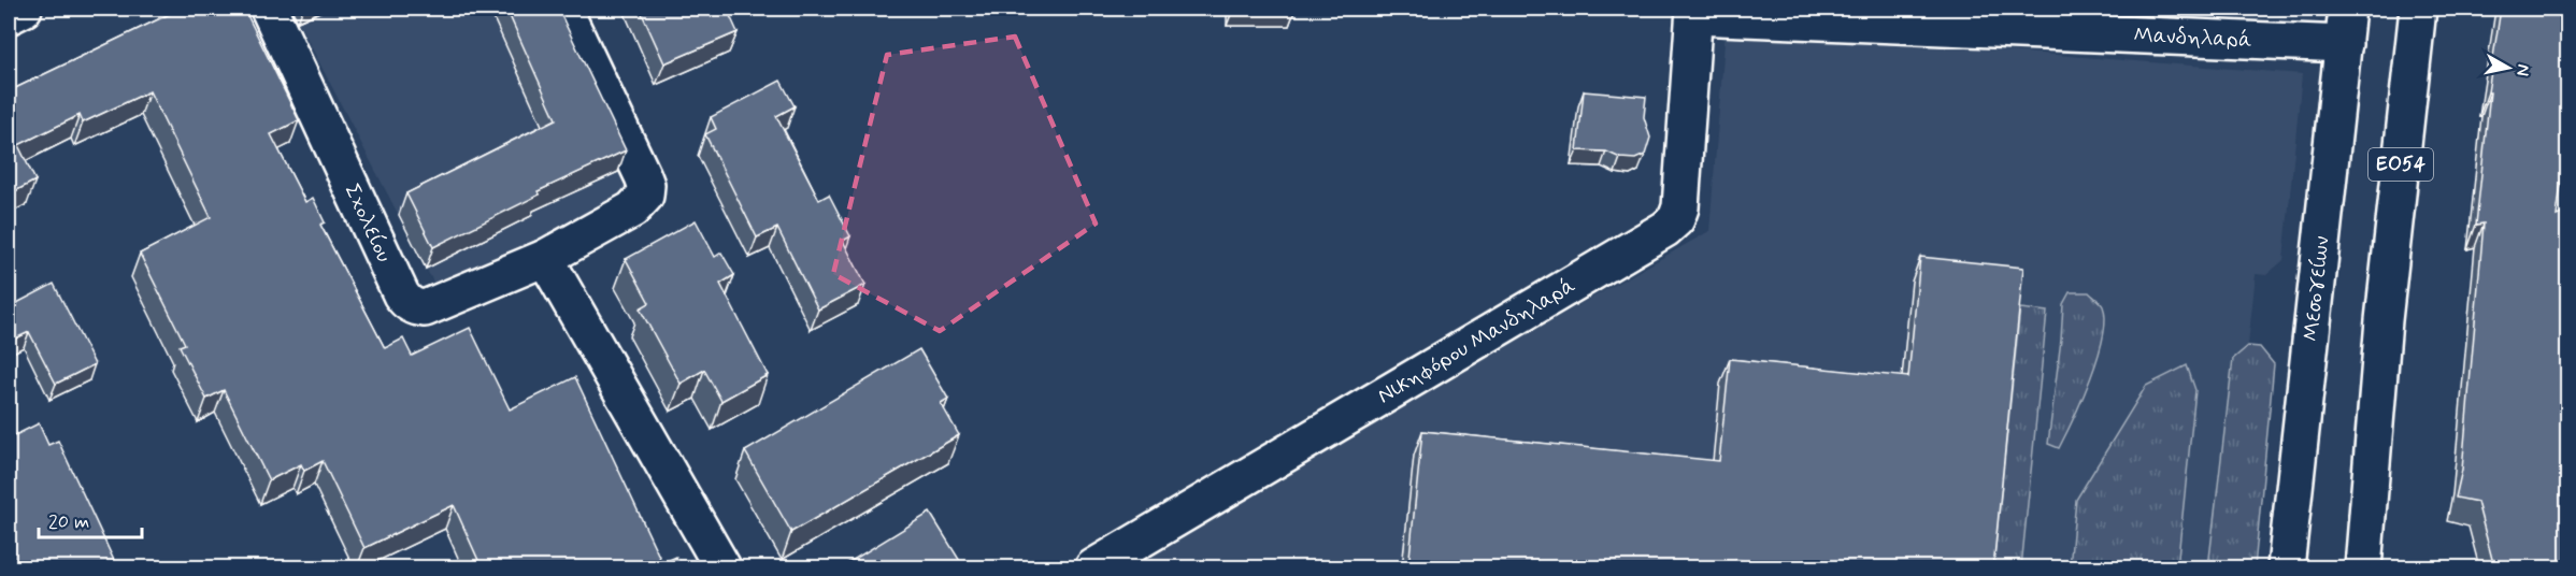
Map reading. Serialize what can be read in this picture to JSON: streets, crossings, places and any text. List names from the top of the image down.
{
  "streets": {
    "street": [
      "Μανδηλαρά",
      "ΕΟ54",
      "Σχολείου",
      "Μεσογείων",
      "Νικηφόρου Μανδηλαρά"
    ]
  },
  "crossings": [
    ["Μανδηλαρά", "Μεσογείων"],
    ["Μανδηλαρά", "Νικηφόρου Μανδηλαρά"]
  ],
  "scale_bar": "20 m",
  "north": "right"
}
